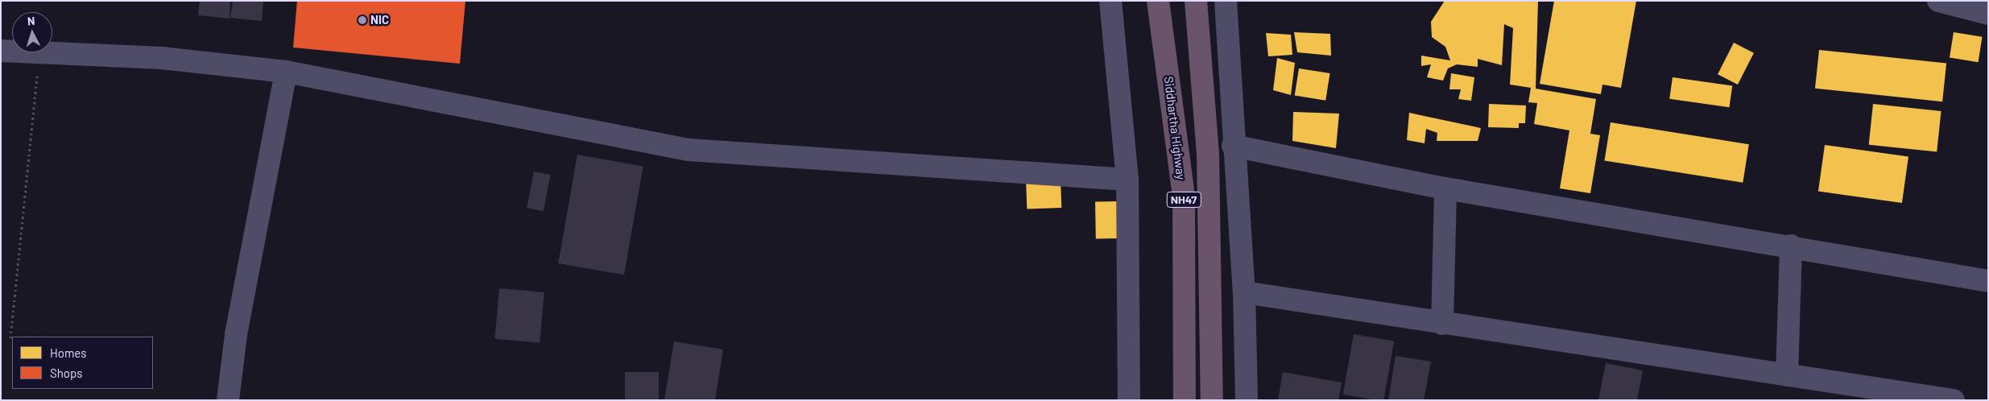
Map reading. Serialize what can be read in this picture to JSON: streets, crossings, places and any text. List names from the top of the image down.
{
  "streets": {
    "highway": ["Siddhartha Highway", "NH47"]
  },
  "places": ["NIC"],
  "legend": ["Homes", "Shops"],
  "north": "top"
}
